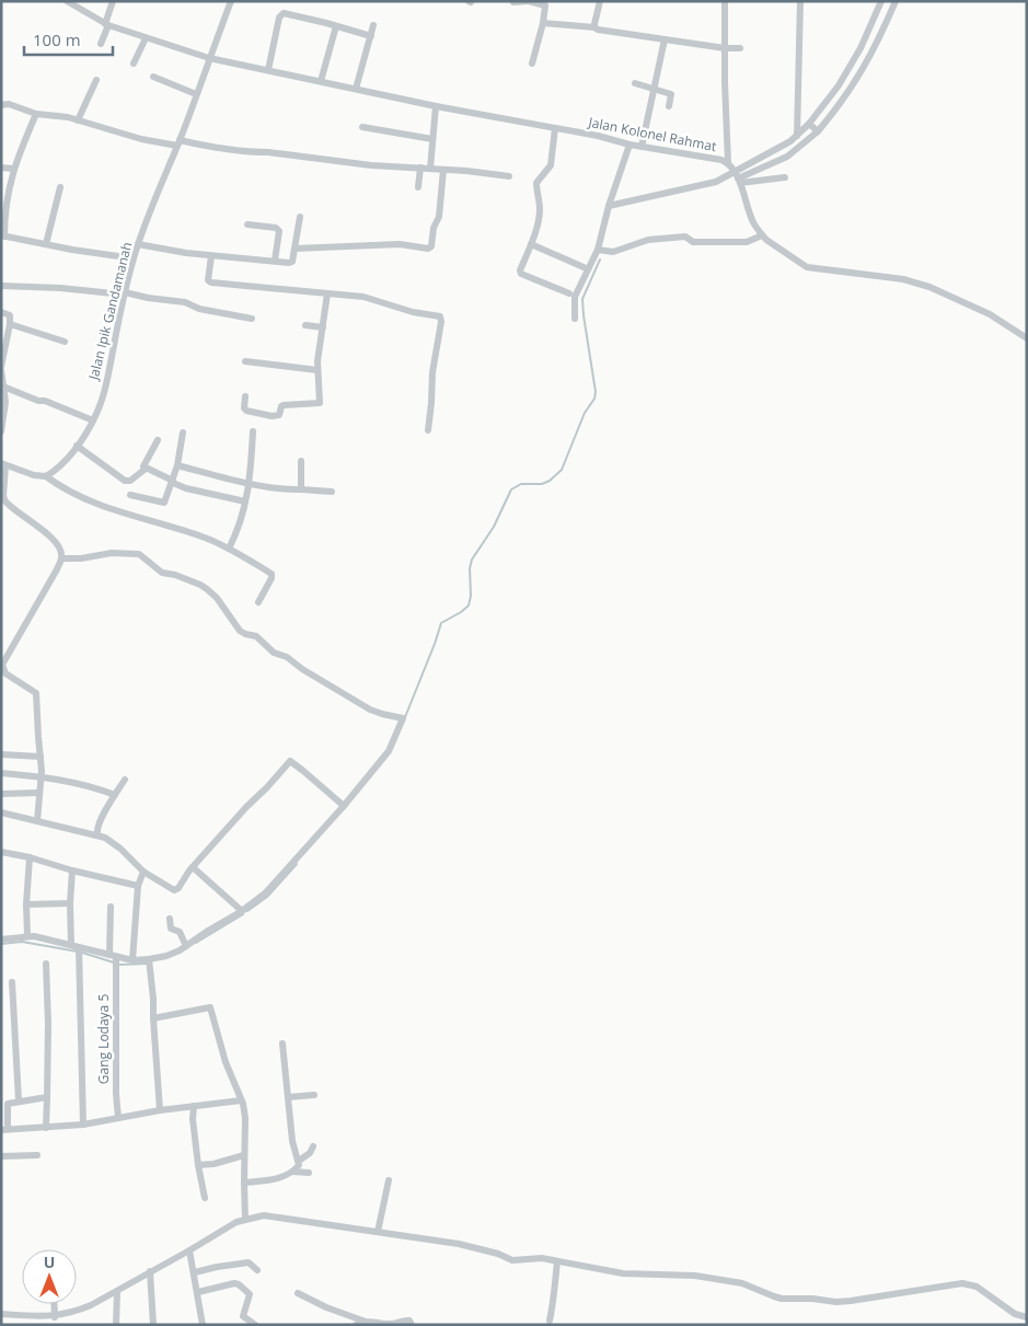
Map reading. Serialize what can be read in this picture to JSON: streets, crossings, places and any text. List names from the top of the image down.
{
  "streets": {
    "street": ["Jalan Kolonel Rahmat", "Jalan Ipik Gandamanah", "Gang Lodaya 5"]
  },
  "crossings": [
    ["Jalan Kolonel Rahmat", "Jalan Ipik Gandamanah"]
  ],
  "scale_bar": "100 m",
  "north": "top"
}
